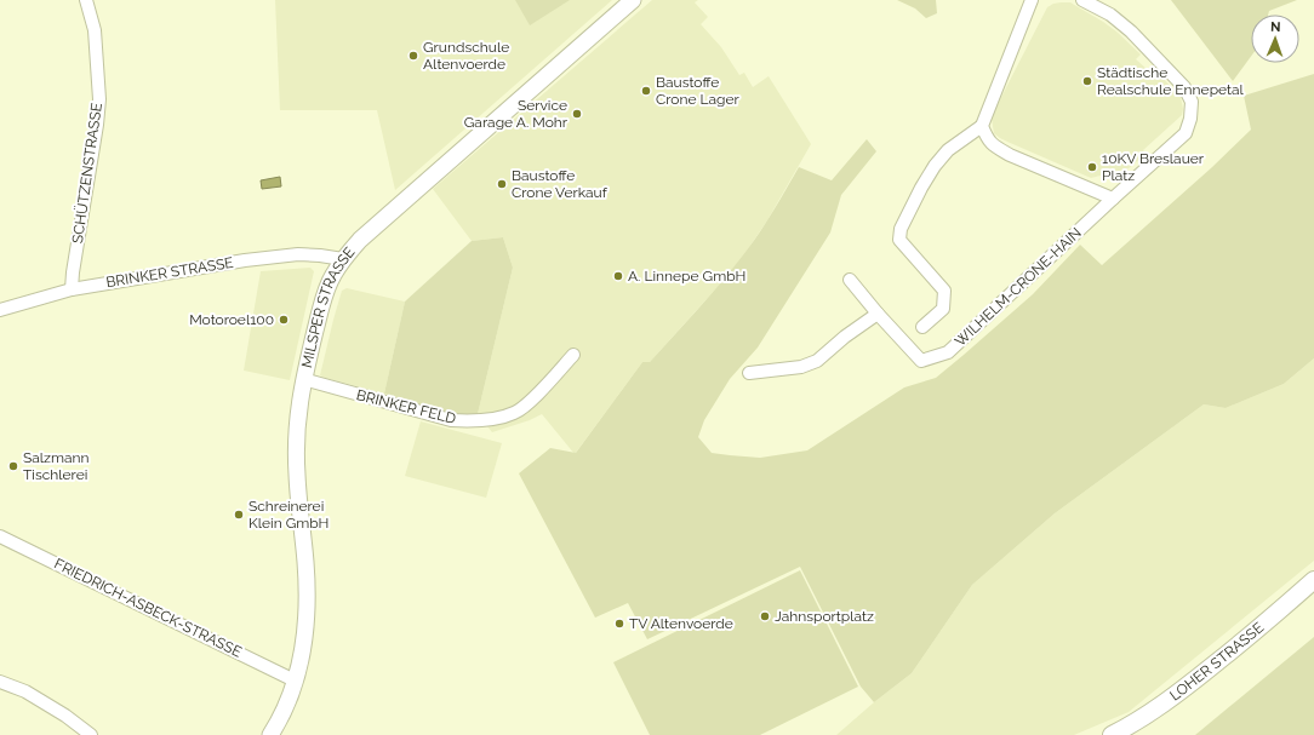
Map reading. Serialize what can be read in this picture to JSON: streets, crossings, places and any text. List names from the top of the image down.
{
  "streets": {
    "main road": ["LOHER STRASSE"],
    "street": [
      "SCHÜTZENSTRASSE",
      "BRINKER STRASSE",
      "WILHELM-CRONE-HAIN",
      "MILSPER STRASSE",
      "BRINKER FELD",
      "FRIEDRICH-ASBECK-STRASSE"
    ]
  },
  "crossings": [
    ["SCHÜTZENSTRASSE", "BRINKER STRASSE"],
    ["BRINKER STRASSE", "MILSPER STRASSE"],
    ["MILSPER STRASSE", "BRINKER FELD"],
    ["MILSPER STRASSE", "FRIEDRICH-ASBECK-STRASSE"]
  ],
  "places": [
    "Grundschule Altenvoerde",
    "Städtische Realschule Ennepetal",
    "Baustoffe Crone Lager",
    "Service Garage A. Mohr",
    "10KV Breslauer Platz",
    "Baustoffe Crone Verkauf",
    "A. Linnepe GmbH",
    "Motoroel100",
    "Salzmann Tischlerei",
    "Schreinerei Klein GmbH",
    "Jahnsportplatz",
    "TV Altenvoerde"
  ],
  "north": "top"
}
